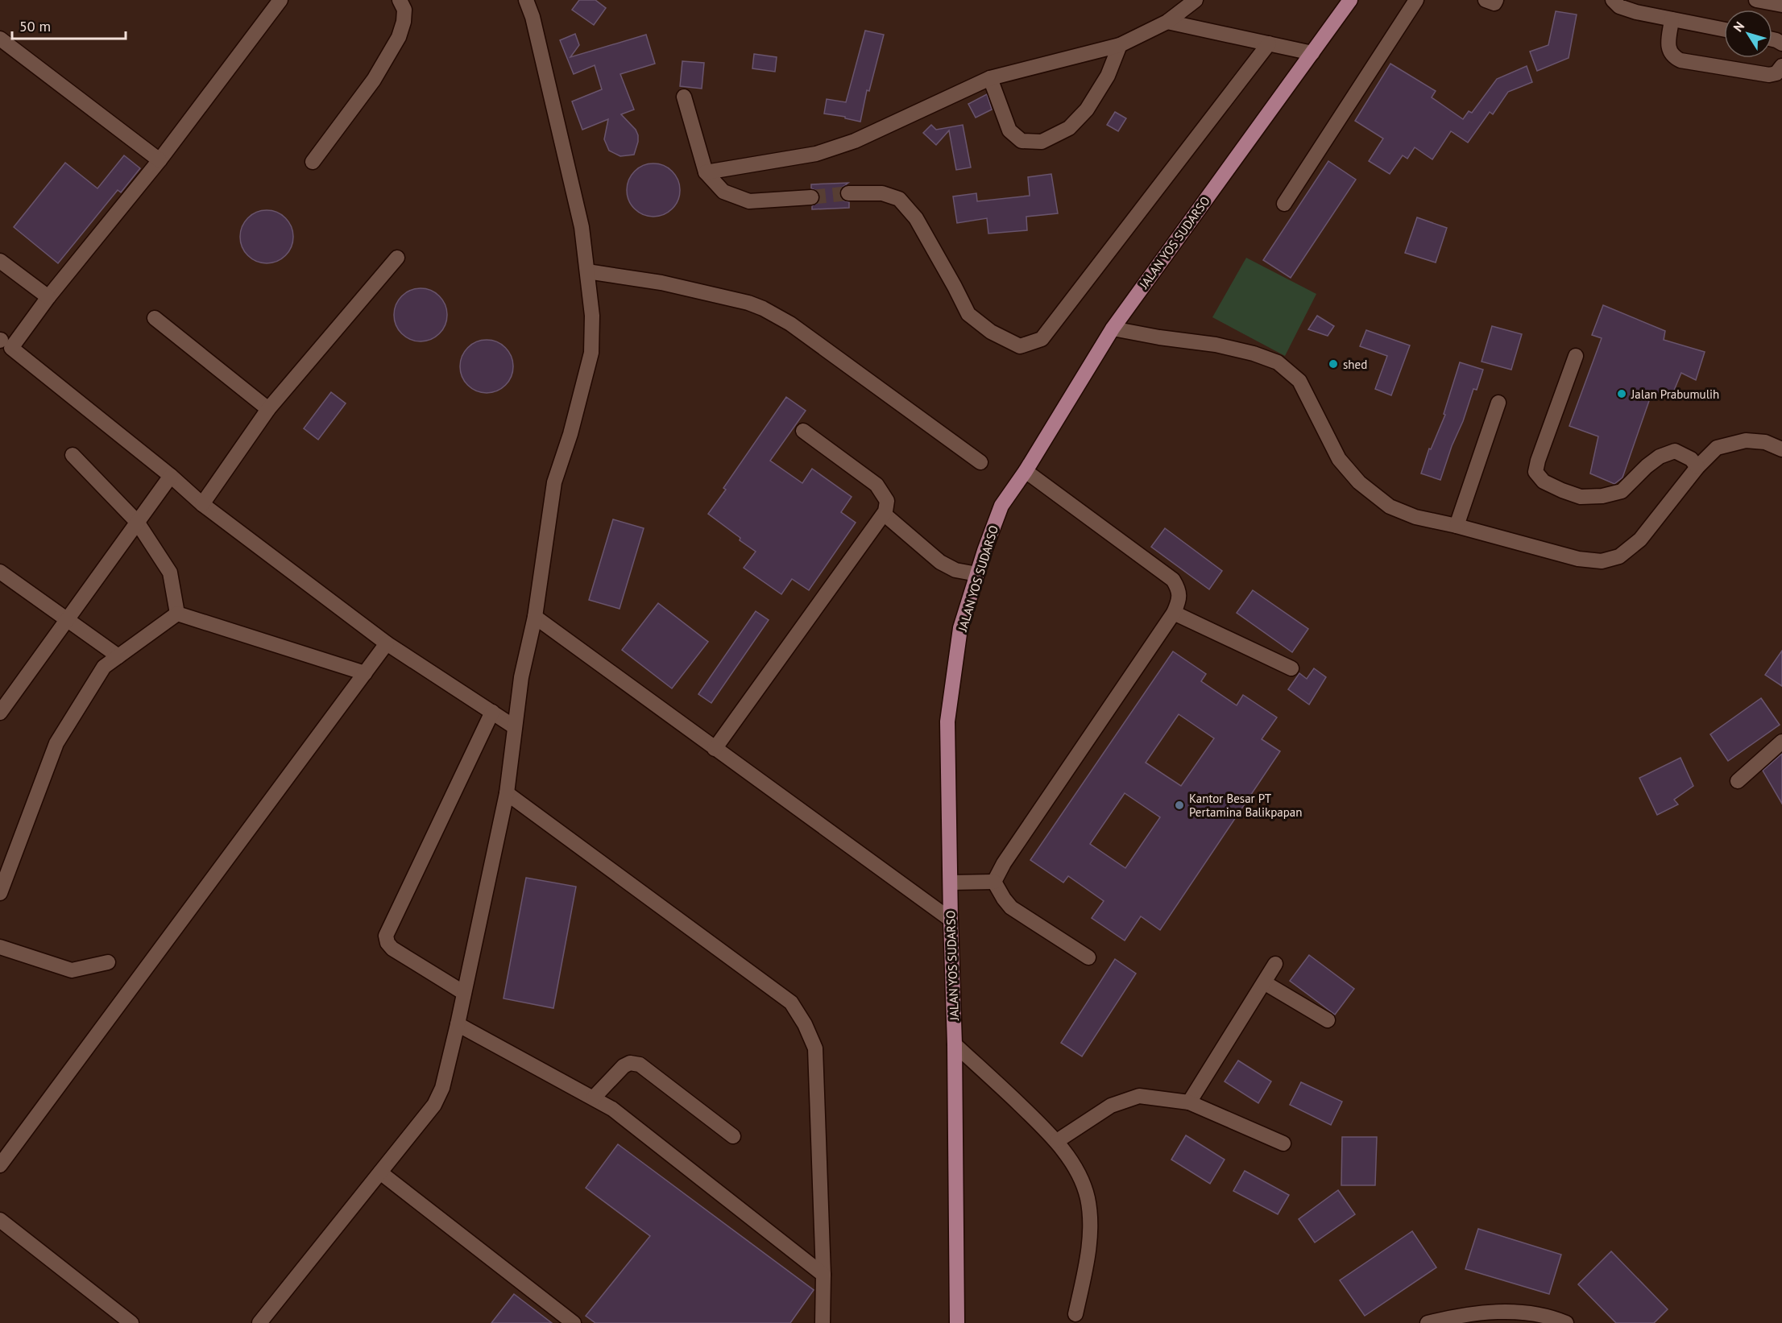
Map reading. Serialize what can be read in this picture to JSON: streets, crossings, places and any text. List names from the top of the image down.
{
  "streets": {
    "main road": ["JALAN YOS SUDARSO"]
  },
  "places": ["shed", "Jalan Prabumulih", "Kantor Besar PT Pertamina Balikpapan"],
  "scale_bar": "50 m",
  "north": "top left"
}
